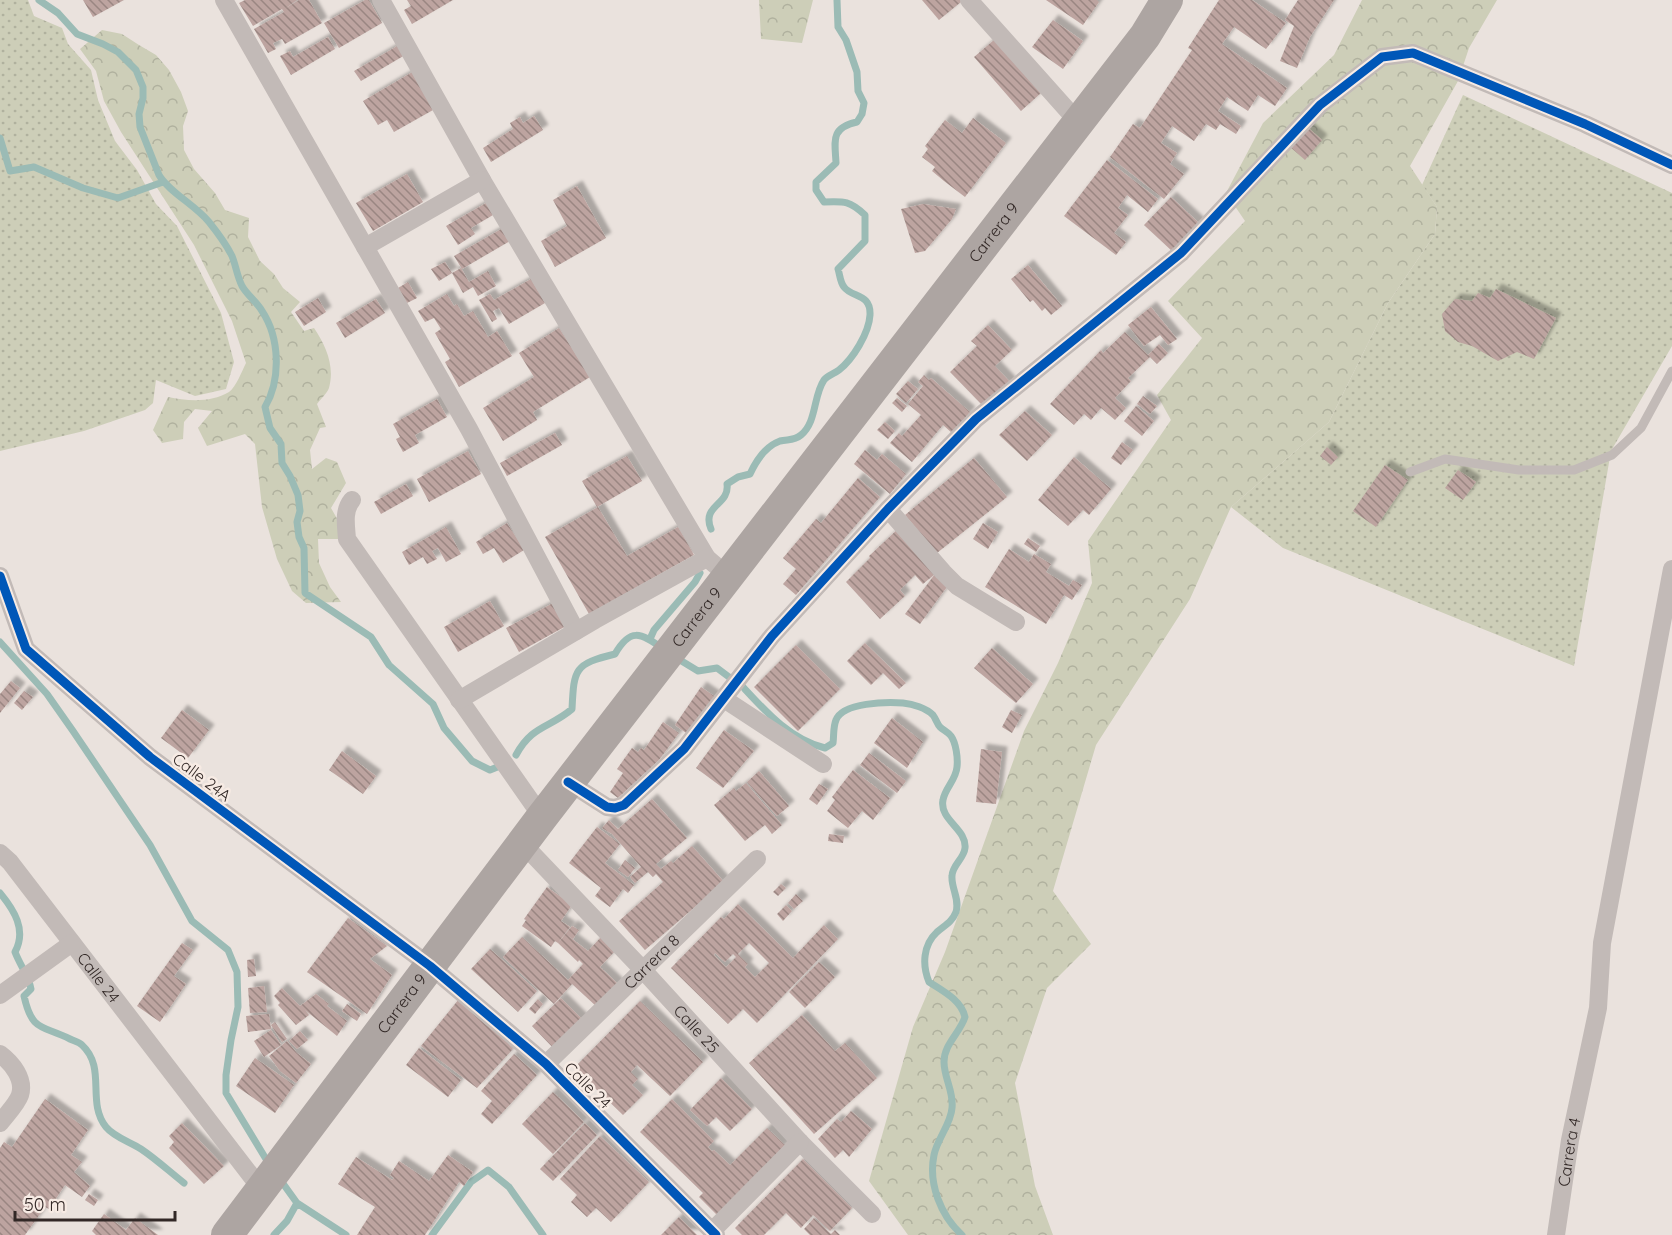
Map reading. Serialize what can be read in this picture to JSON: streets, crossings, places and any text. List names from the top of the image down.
{
  "streets": {
    "highway": ["Carrera 9"],
    "street": [
      "Calle 24A",
      "Carrera 8",
      "Calle 24",
      "Calle 25",
      "Carrera 4"
    ]
  },
  "crossings": [
    ["Carrera 9", "Calle 24A"],
    ["Carrera 9", "Calle 24"],
    ["Carrera 9", "Calle 25"],
    ["Calle 24A", "Calle 24"],
    ["Carrera 8", "Calle 24"],
    ["Carrera 8", "Calle 25"]
  ],
  "scale_bar": "50 m"
}
